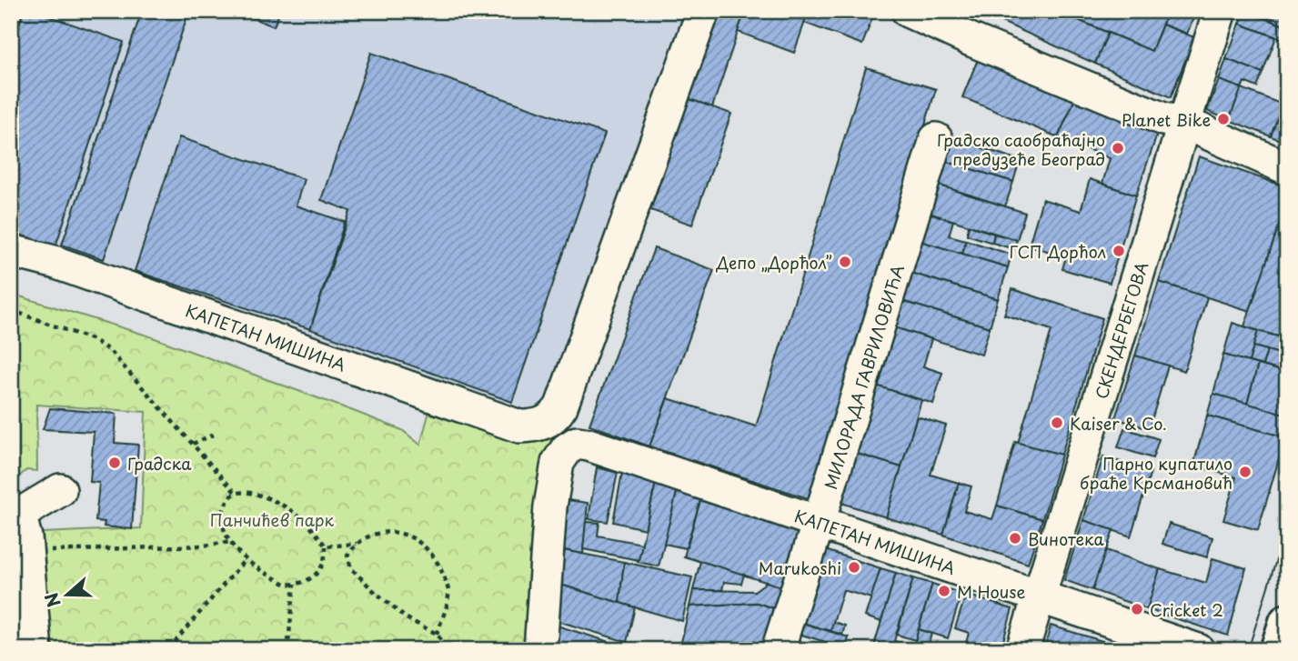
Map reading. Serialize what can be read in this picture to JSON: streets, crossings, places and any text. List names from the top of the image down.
{
  "streets": {
    "street": ["СКЕНДЕРБЕГОВА", "КАПЕТАН МИШИНА", "МИЛОРАДА ГАВРИЛОВИЋА"]
  },
  "crossings": [
    ["СКЕНДЕРБЕГОВА", "КАПЕТАН МИШИНА"],
    ["КАПЕТАН МИШИНА", "МИЛОРАДА ГАВРИЛОВИЋА"]
  ],
  "parks": ["Панчићев парк"],
  "places": [
    "Planet Bike",
    "Градско саобраћајно предузеће Београд",
    "ГСП Дорћол",
    "Депо „Дорћол”",
    "Kaiser & Co.",
    "Градска",
    "Парно купатило браће Крсмановић",
    "Винотека",
    "Marukoshi",
    "M House",
    "Cricket 2"
  ],
  "north": "left"
}
